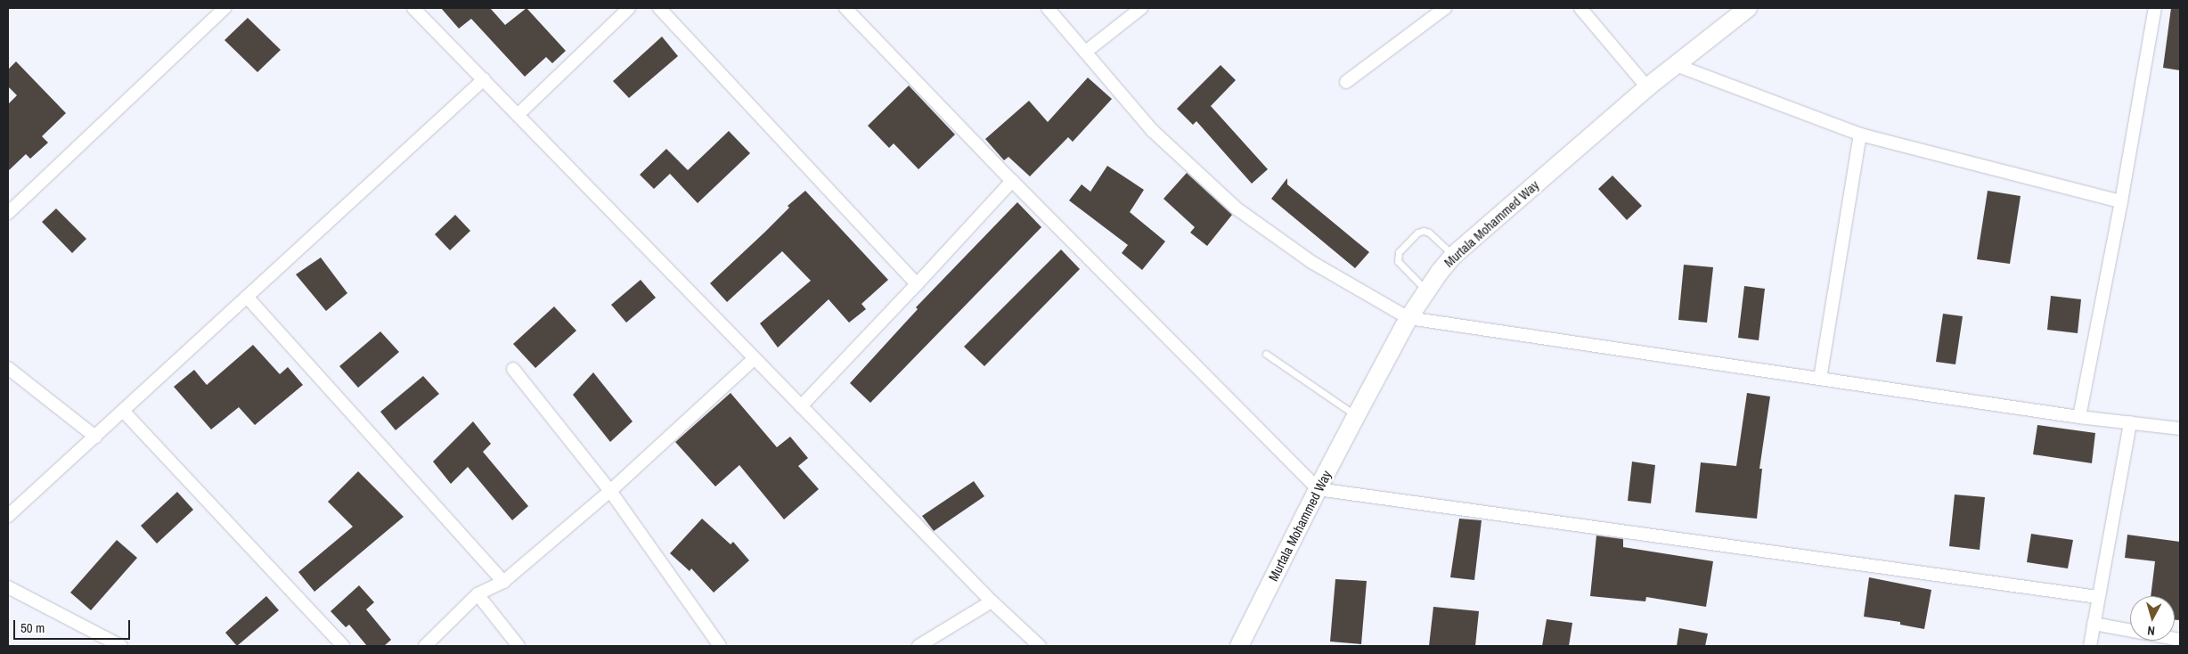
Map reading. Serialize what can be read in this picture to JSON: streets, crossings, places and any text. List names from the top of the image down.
{
  "streets": {
    "street": ["Murtala Mohammed Way"]
  },
  "scale_bar": "50 m",
  "north": "bottom"
}
